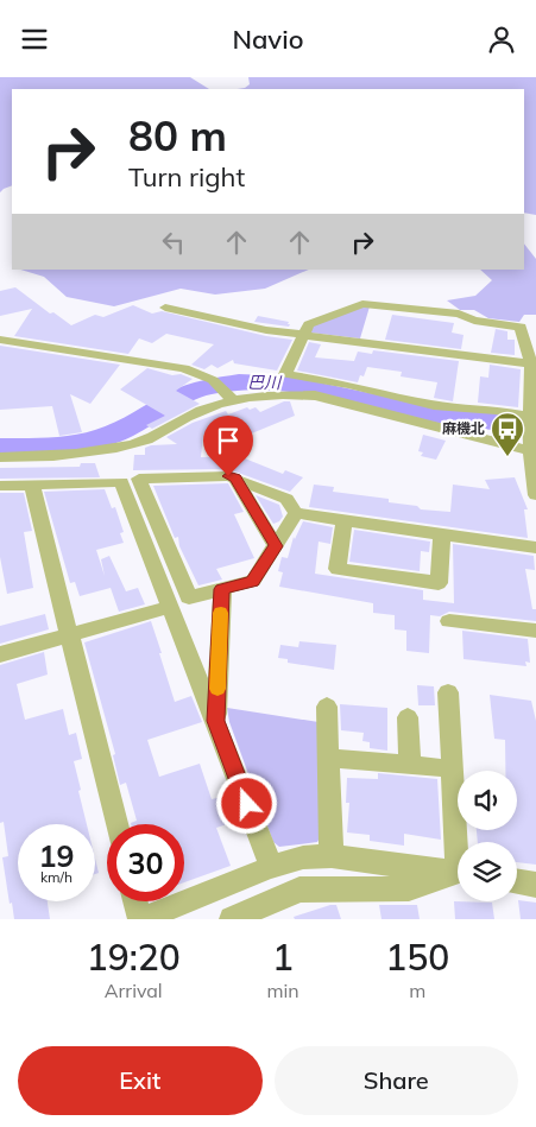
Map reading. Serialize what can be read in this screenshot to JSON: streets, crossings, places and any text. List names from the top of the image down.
{
  "water": ["巴川"],
  "places": {
    "bus stop": ["麻機北"]
  },
  "page": {
    "header": "Navio",
    "turn": ["80 m", "Turn right"],
    "speed": "19 km/h",
    "limit": "30",
    "eta": [
      "19:20",
      "Arrival",
      "1",
      "min",
      "150",
      "m"
    ],
    "buttons": ["Exit", "Share"]
  }
}
